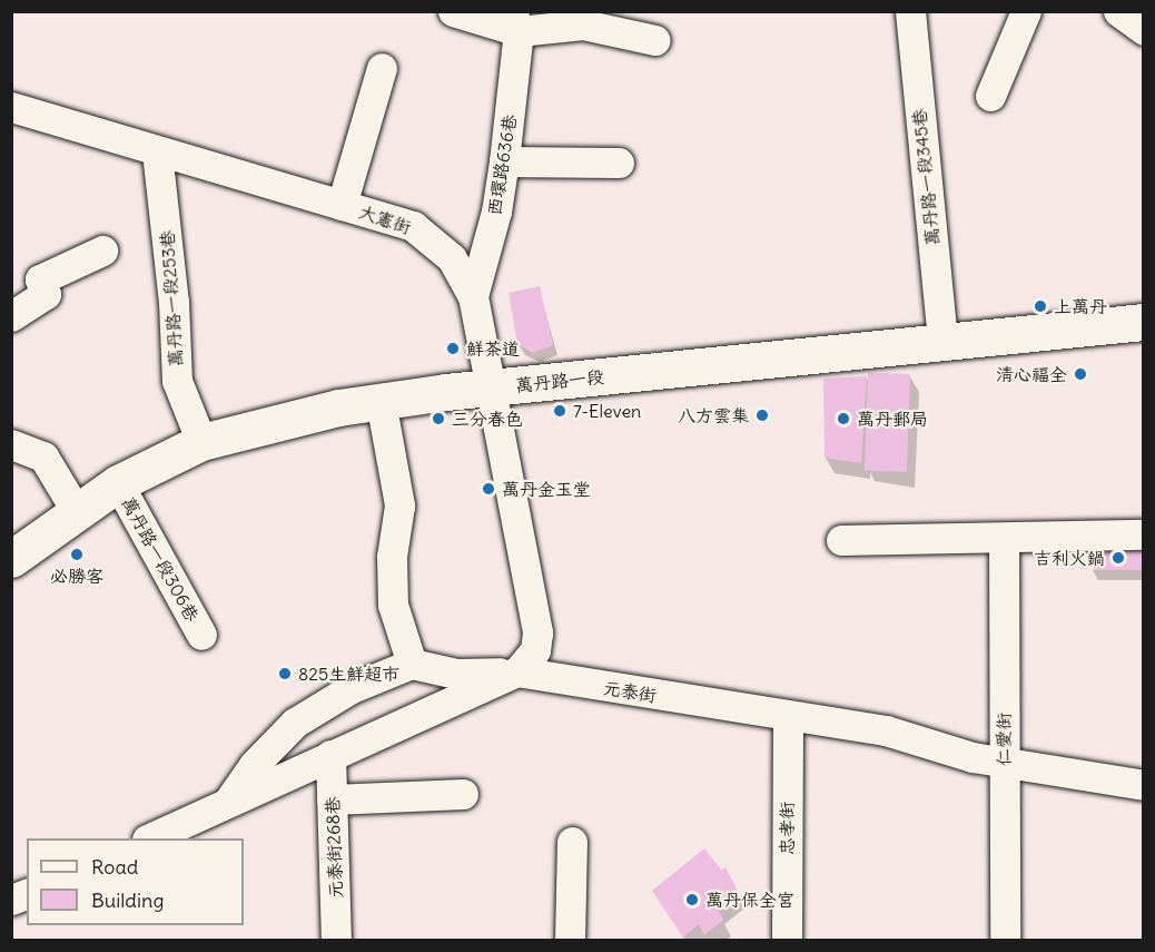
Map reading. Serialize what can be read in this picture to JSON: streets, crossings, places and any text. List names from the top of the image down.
{
  "streets": {
    "main road": ["萬丹路一段"],
    "street": [
      "西環路636巷",
      "萬丹路一段345巷",
      "大憲街",
      "萬丹路一段253巷",
      "萬丹路一段306巷",
      "元泰街",
      "仁愛街",
      "忠孝街",
      "元泰街268巷"
    ]
  },
  "crossings": [
    ["西環路636巷", "大憲街"],
    ["萬丹路一段345巷", "萬丹路一段"],
    ["大憲街", "萬丹路一段253巷"],
    ["大憲街", "萬丹路一段"],
    ["大憲街", "元泰街"],
    ["萬丹路一段253巷", "萬丹路一段"],
    ["萬丹路一段", "萬丹路一段306巷"],
    ["元泰街", "仁愛街"],
    ["元泰街", "忠孝街"]
  ],
  "places": [
    "上萬丹",
    "鮮茶道",
    "清心福全",
    "7-Eleven",
    "八方雲集",
    "三分春色",
    "萬丹郵局",
    "萬丹金玉堂",
    "必勝客",
    "吉利火鍋",
    "825生鮮超市",
    "萬丹保全宮"
  ],
  "legend": ["Road", "Building"]
}
